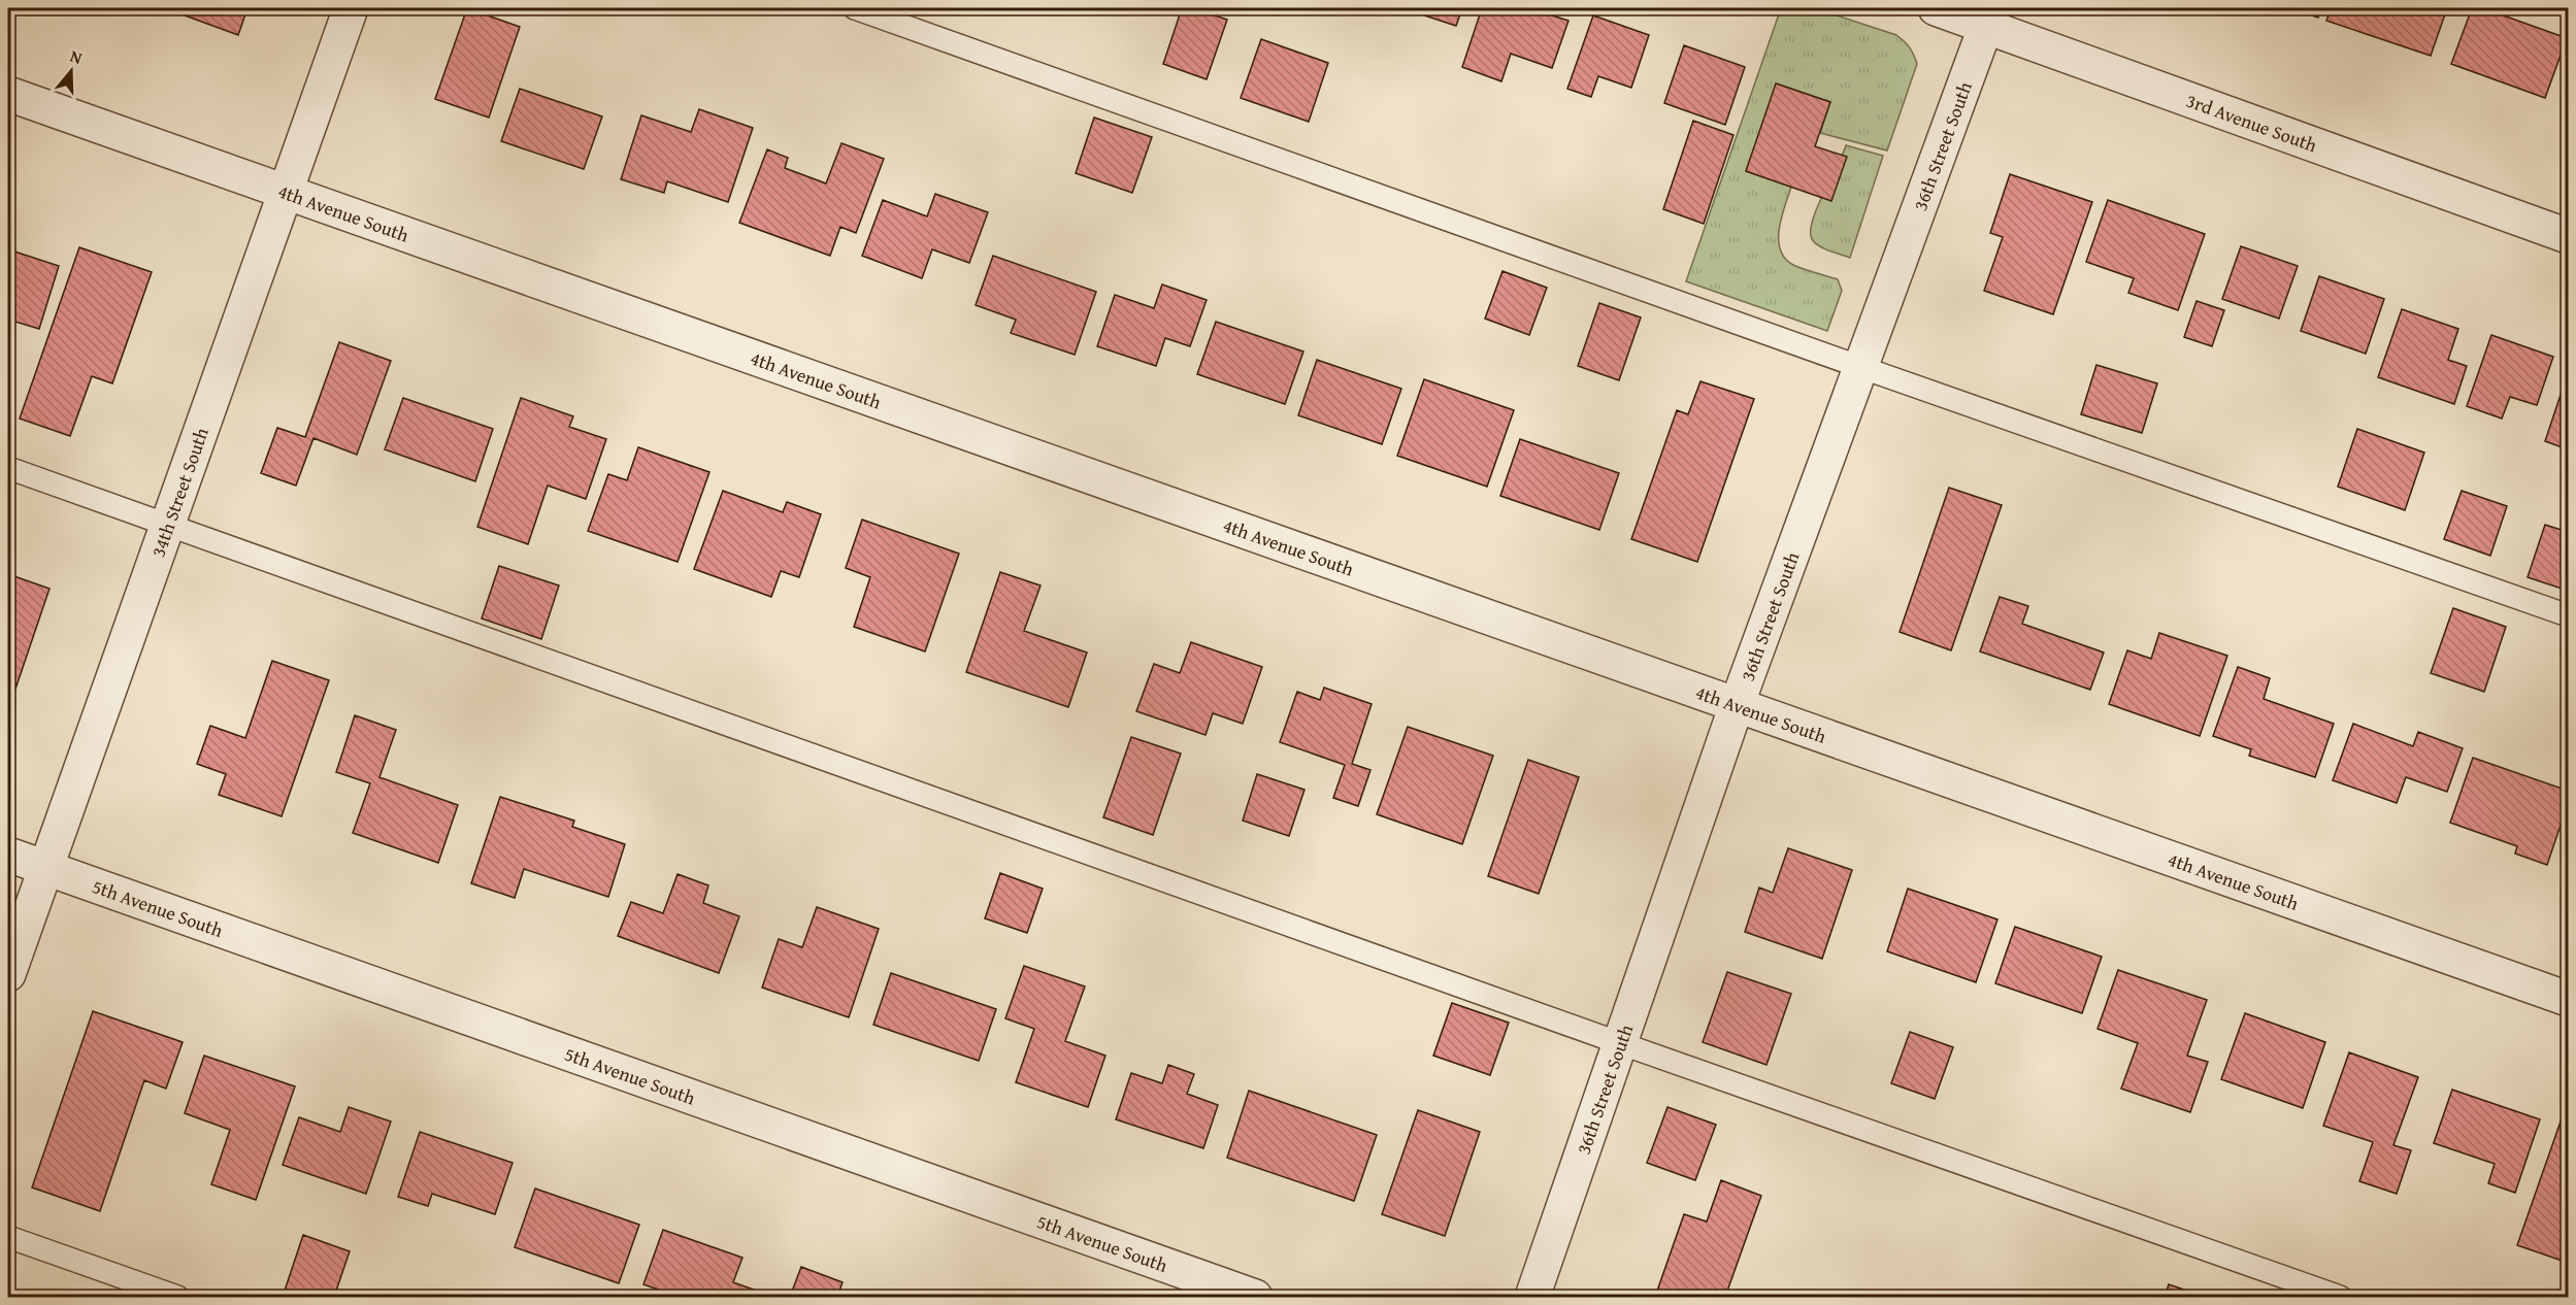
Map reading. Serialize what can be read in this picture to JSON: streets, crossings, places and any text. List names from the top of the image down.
{
  "streets": {
    "street": [
      "3rd Avenue South",
      "36th Street South",
      "4th Avenue South",
      "34th Street South",
      "5th Avenue South"
    ]
  },
  "crossings": [
    ["3rd Avenue South", "36th Street South"],
    ["36th Street South", "4th Avenue South"],
    ["4th Avenue South", "34th Street South"],
    ["34th Street South", "5th Avenue South"]
  ],
  "north": "top"
}
